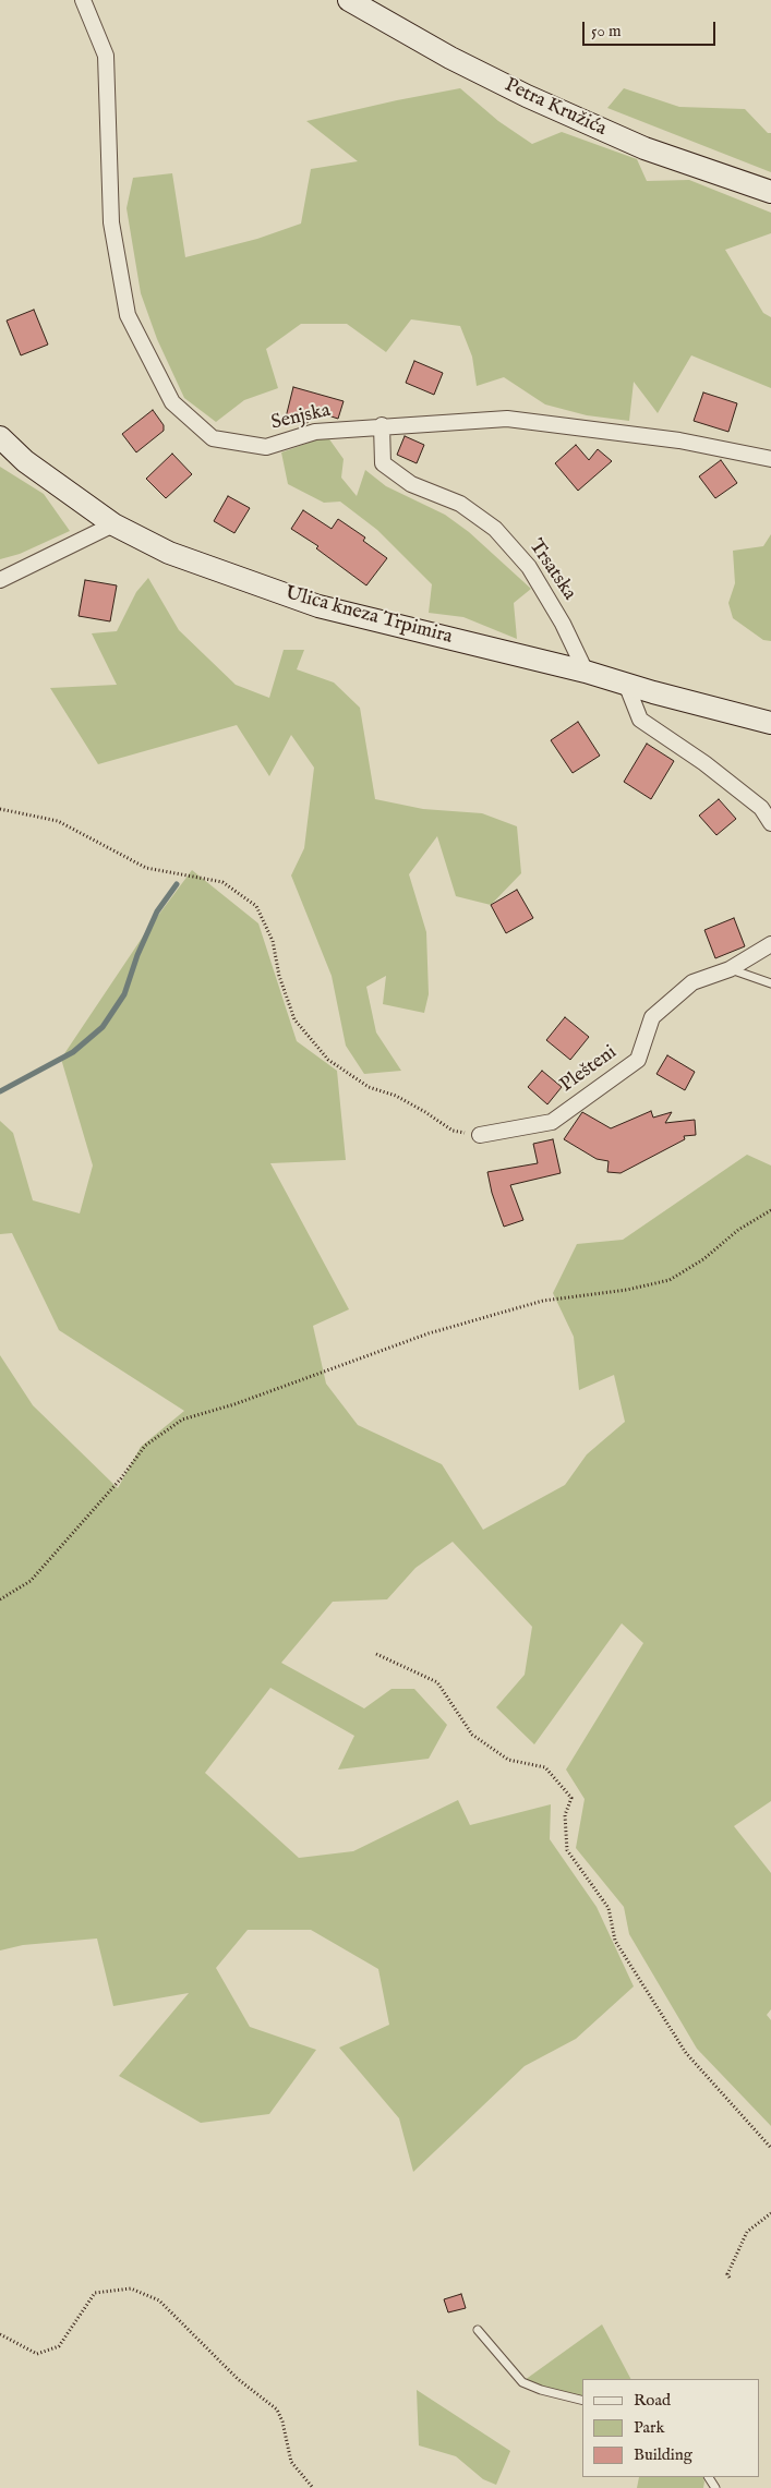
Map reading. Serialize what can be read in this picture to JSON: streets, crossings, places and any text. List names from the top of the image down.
{
  "streets": {
    "main road": ["Petra Kružića", "Ulica kneza Trpimira"],
    "street": ["Senjska", "Trsatska", "Plešteni"]
  },
  "crossings": [
    ["Senjska", "Trsatska"],
    ["Trsatska", "Ulica kneza Trpimira"]
  ],
  "legend": ["Road", "Park", "Building"],
  "scale_bar": "50 m"
}
